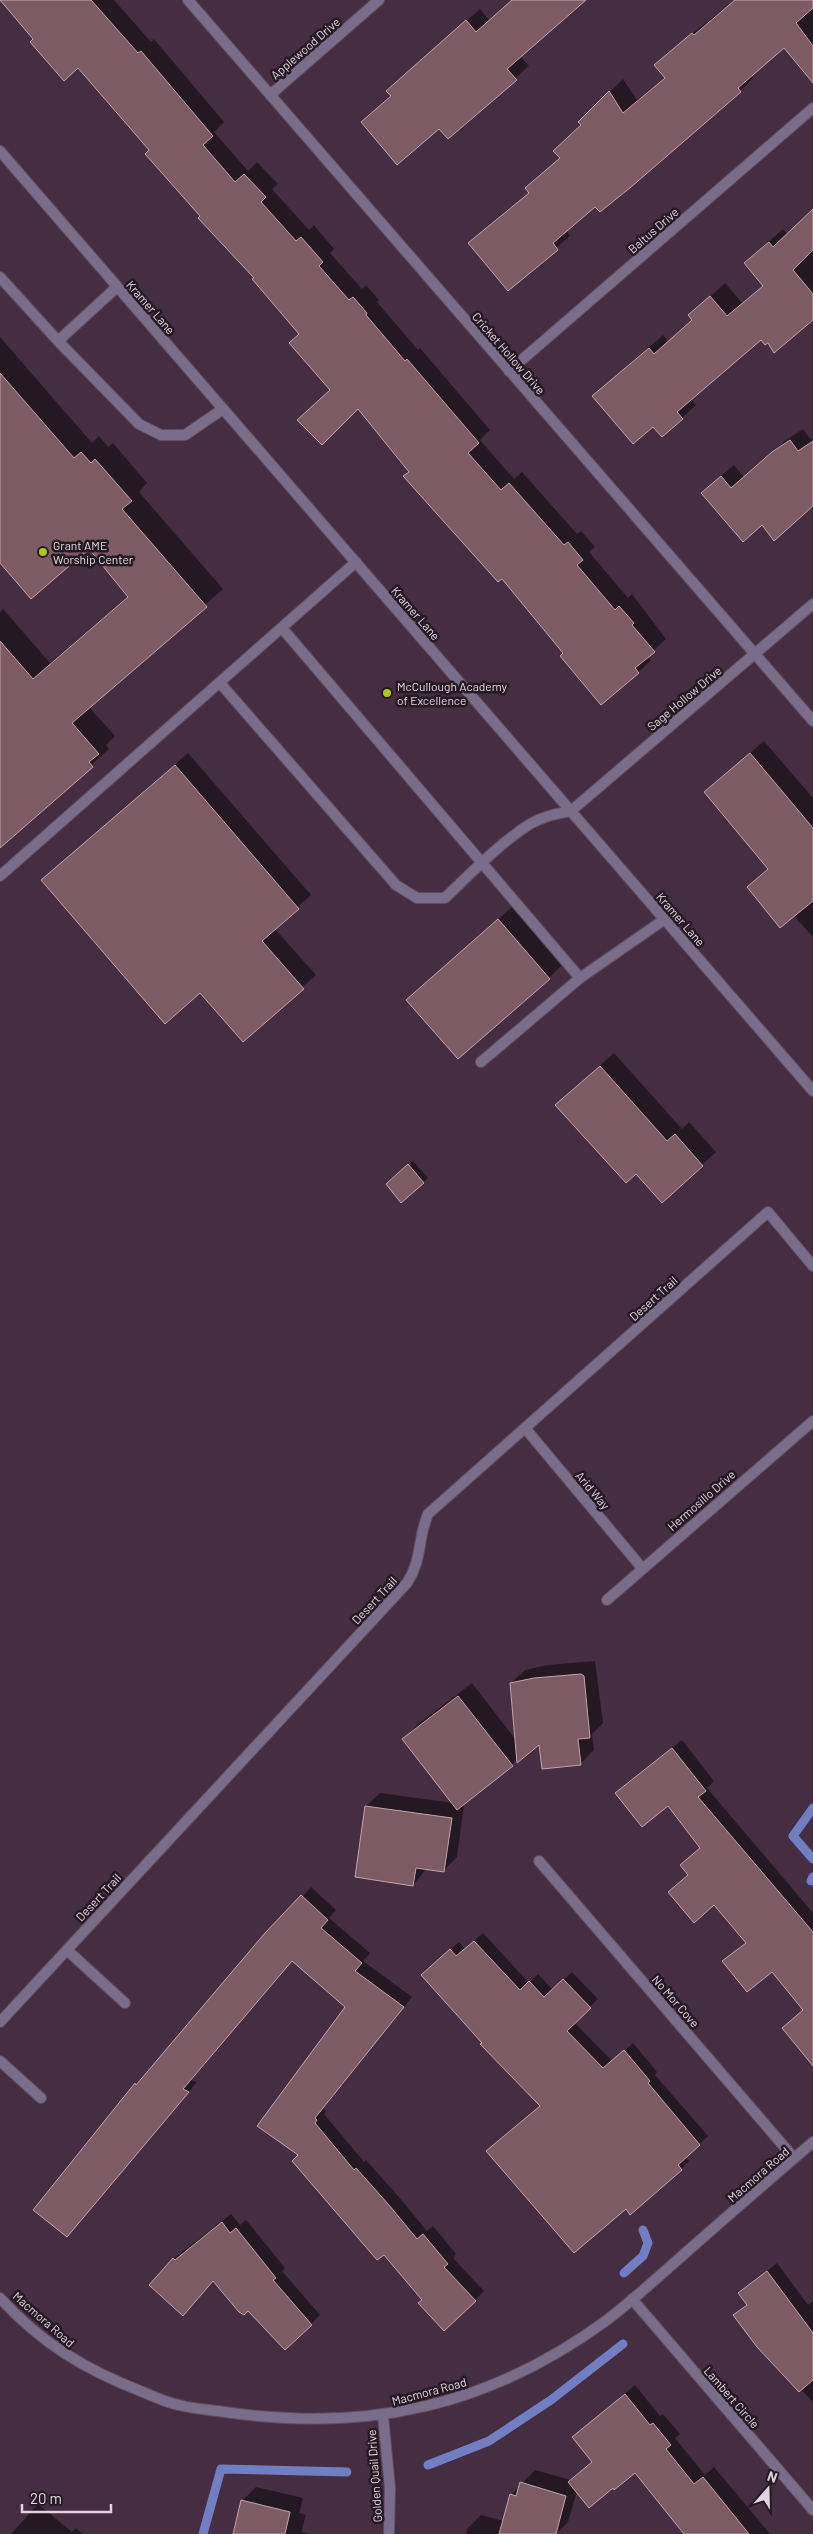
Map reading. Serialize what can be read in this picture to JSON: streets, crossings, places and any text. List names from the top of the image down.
{
  "streets": {
    "street": [
      "Applewood Drive",
      "Baltus Drive",
      "Kramer Lane",
      "Cricket Hollow Drive",
      "Sage Hollow Drive",
      "Desert Trail",
      "Arid Way",
      "Hermosillo Drive",
      "No Mor Cove",
      "Macmora Road",
      "Lambert Circle",
      "Golden Quail Drive"
    ]
  },
  "crossings": [
    ["Applewood Drive", "Cricket Hollow Drive"],
    ["Baltus Drive", "Cricket Hollow Drive"],
    ["Kramer Lane", "Sage Hollow Drive"],
    ["Cricket Hollow Drive", "Sage Hollow Drive"],
    ["Desert Trail", "Arid Way"],
    ["Arid Way", "Hermosillo Drive"],
    ["No Mor Cove", "Macmora Road"],
    ["Macmora Road", "Lambert Circle"],
    ["Macmora Road", "Golden Quail Drive"]
  ],
  "places": ["Grant AME Worship Center", "McCullough Academy of Excellence"],
  "scale_bar": "20 m",
  "north": "top"
}
